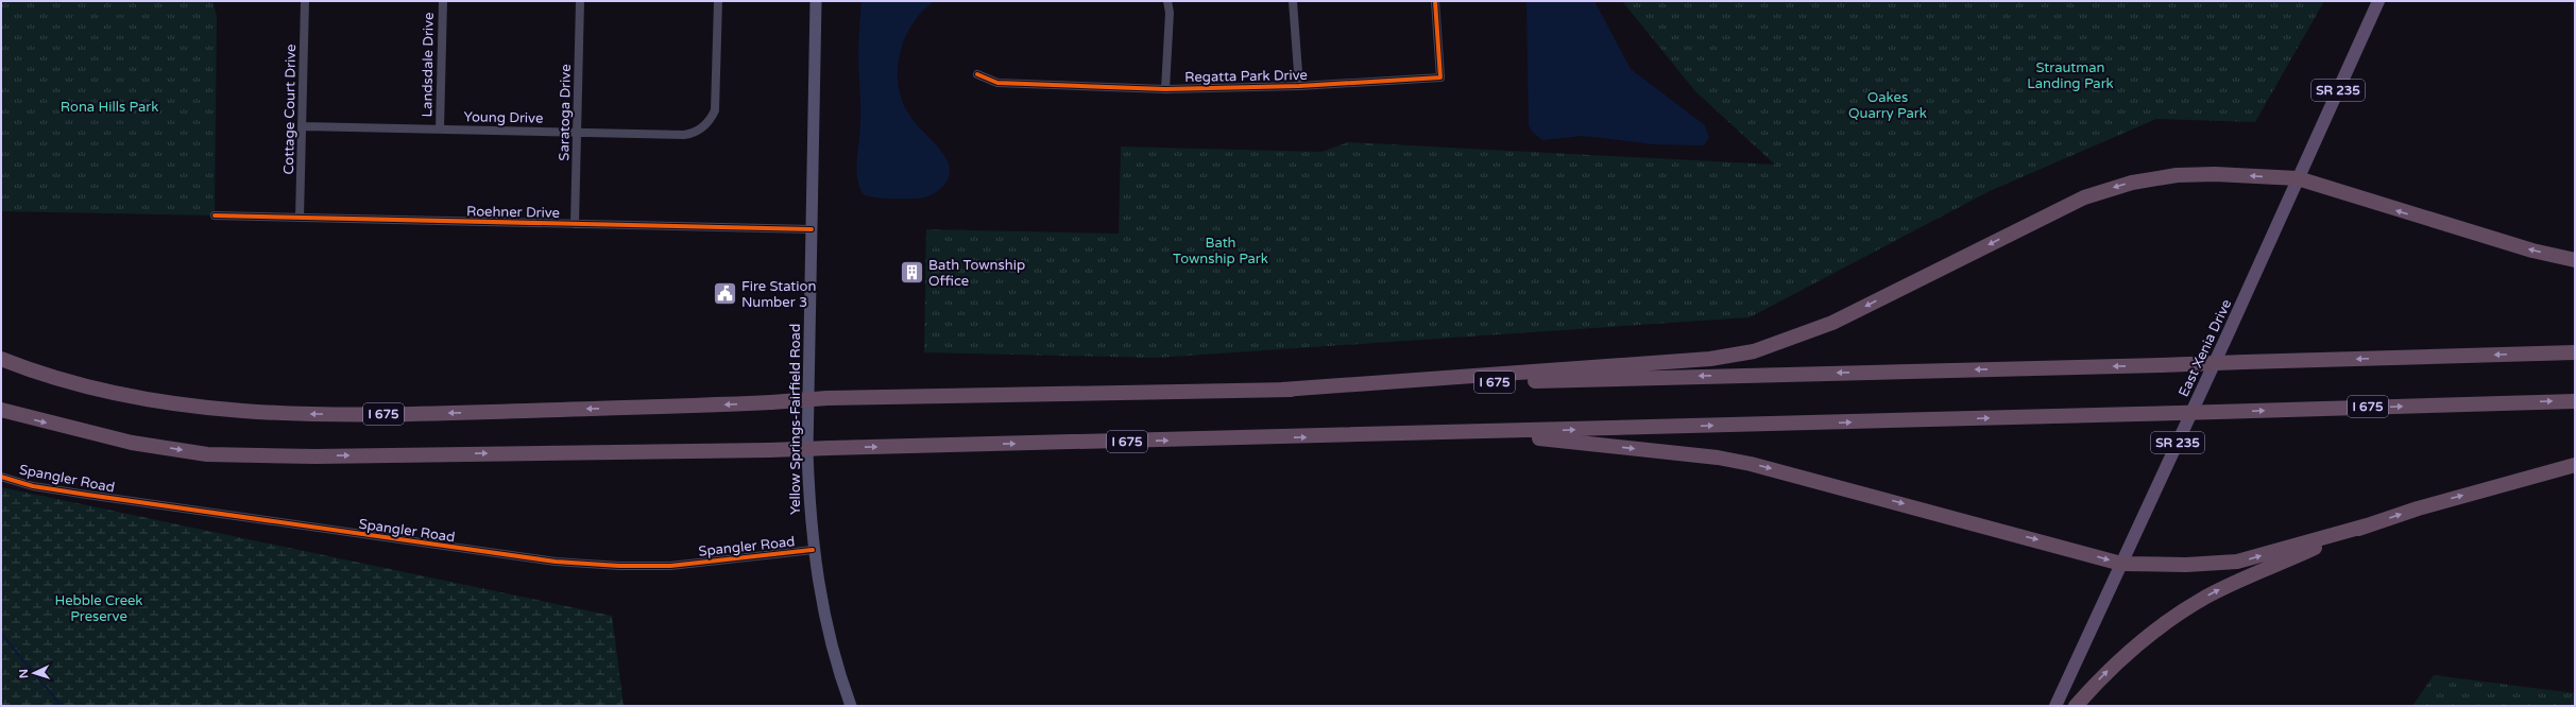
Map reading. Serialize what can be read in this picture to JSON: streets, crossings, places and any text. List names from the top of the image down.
{
  "streets": {
    "highway": ["I 675"],
    "main road": ["SR 235", "East Xenia Drive", "Yellow Springs-Fairfield Road"],
    "street": [
      "Landsdale Drive",
      "Regatta Park Drive",
      "Cottage Court Drive",
      "Saratoga Drive",
      "Young Drive",
      "Roehner Drive",
      "Spangler Road"
    ]
  },
  "crossings": [
    ["Landsdale Drive", "Young Drive"],
    ["Cottage Court Drive", "Young Drive"],
    ["Cottage Court Drive", "Roehner Drive"],
    ["Saratoga Drive", "Young Drive"],
    ["Saratoga Drive", "Roehner Drive"],
    ["Roehner Drive", "Yellow Springs-Fairfield Road"],
    ["Yellow Springs-Fairfield Road", "Spangler Road"]
  ],
  "parks": [
    "Strautman Landing Park",
    "Oakes Quarry Park",
    "Rona Hills Park",
    "Bath Township Park",
    "Hebble Creek Preserve"
  ],
  "places": {
    "building": ["Bath Township Office"],
    "public building": ["Fire Station Number 3"]
  },
  "north": "left"
}
